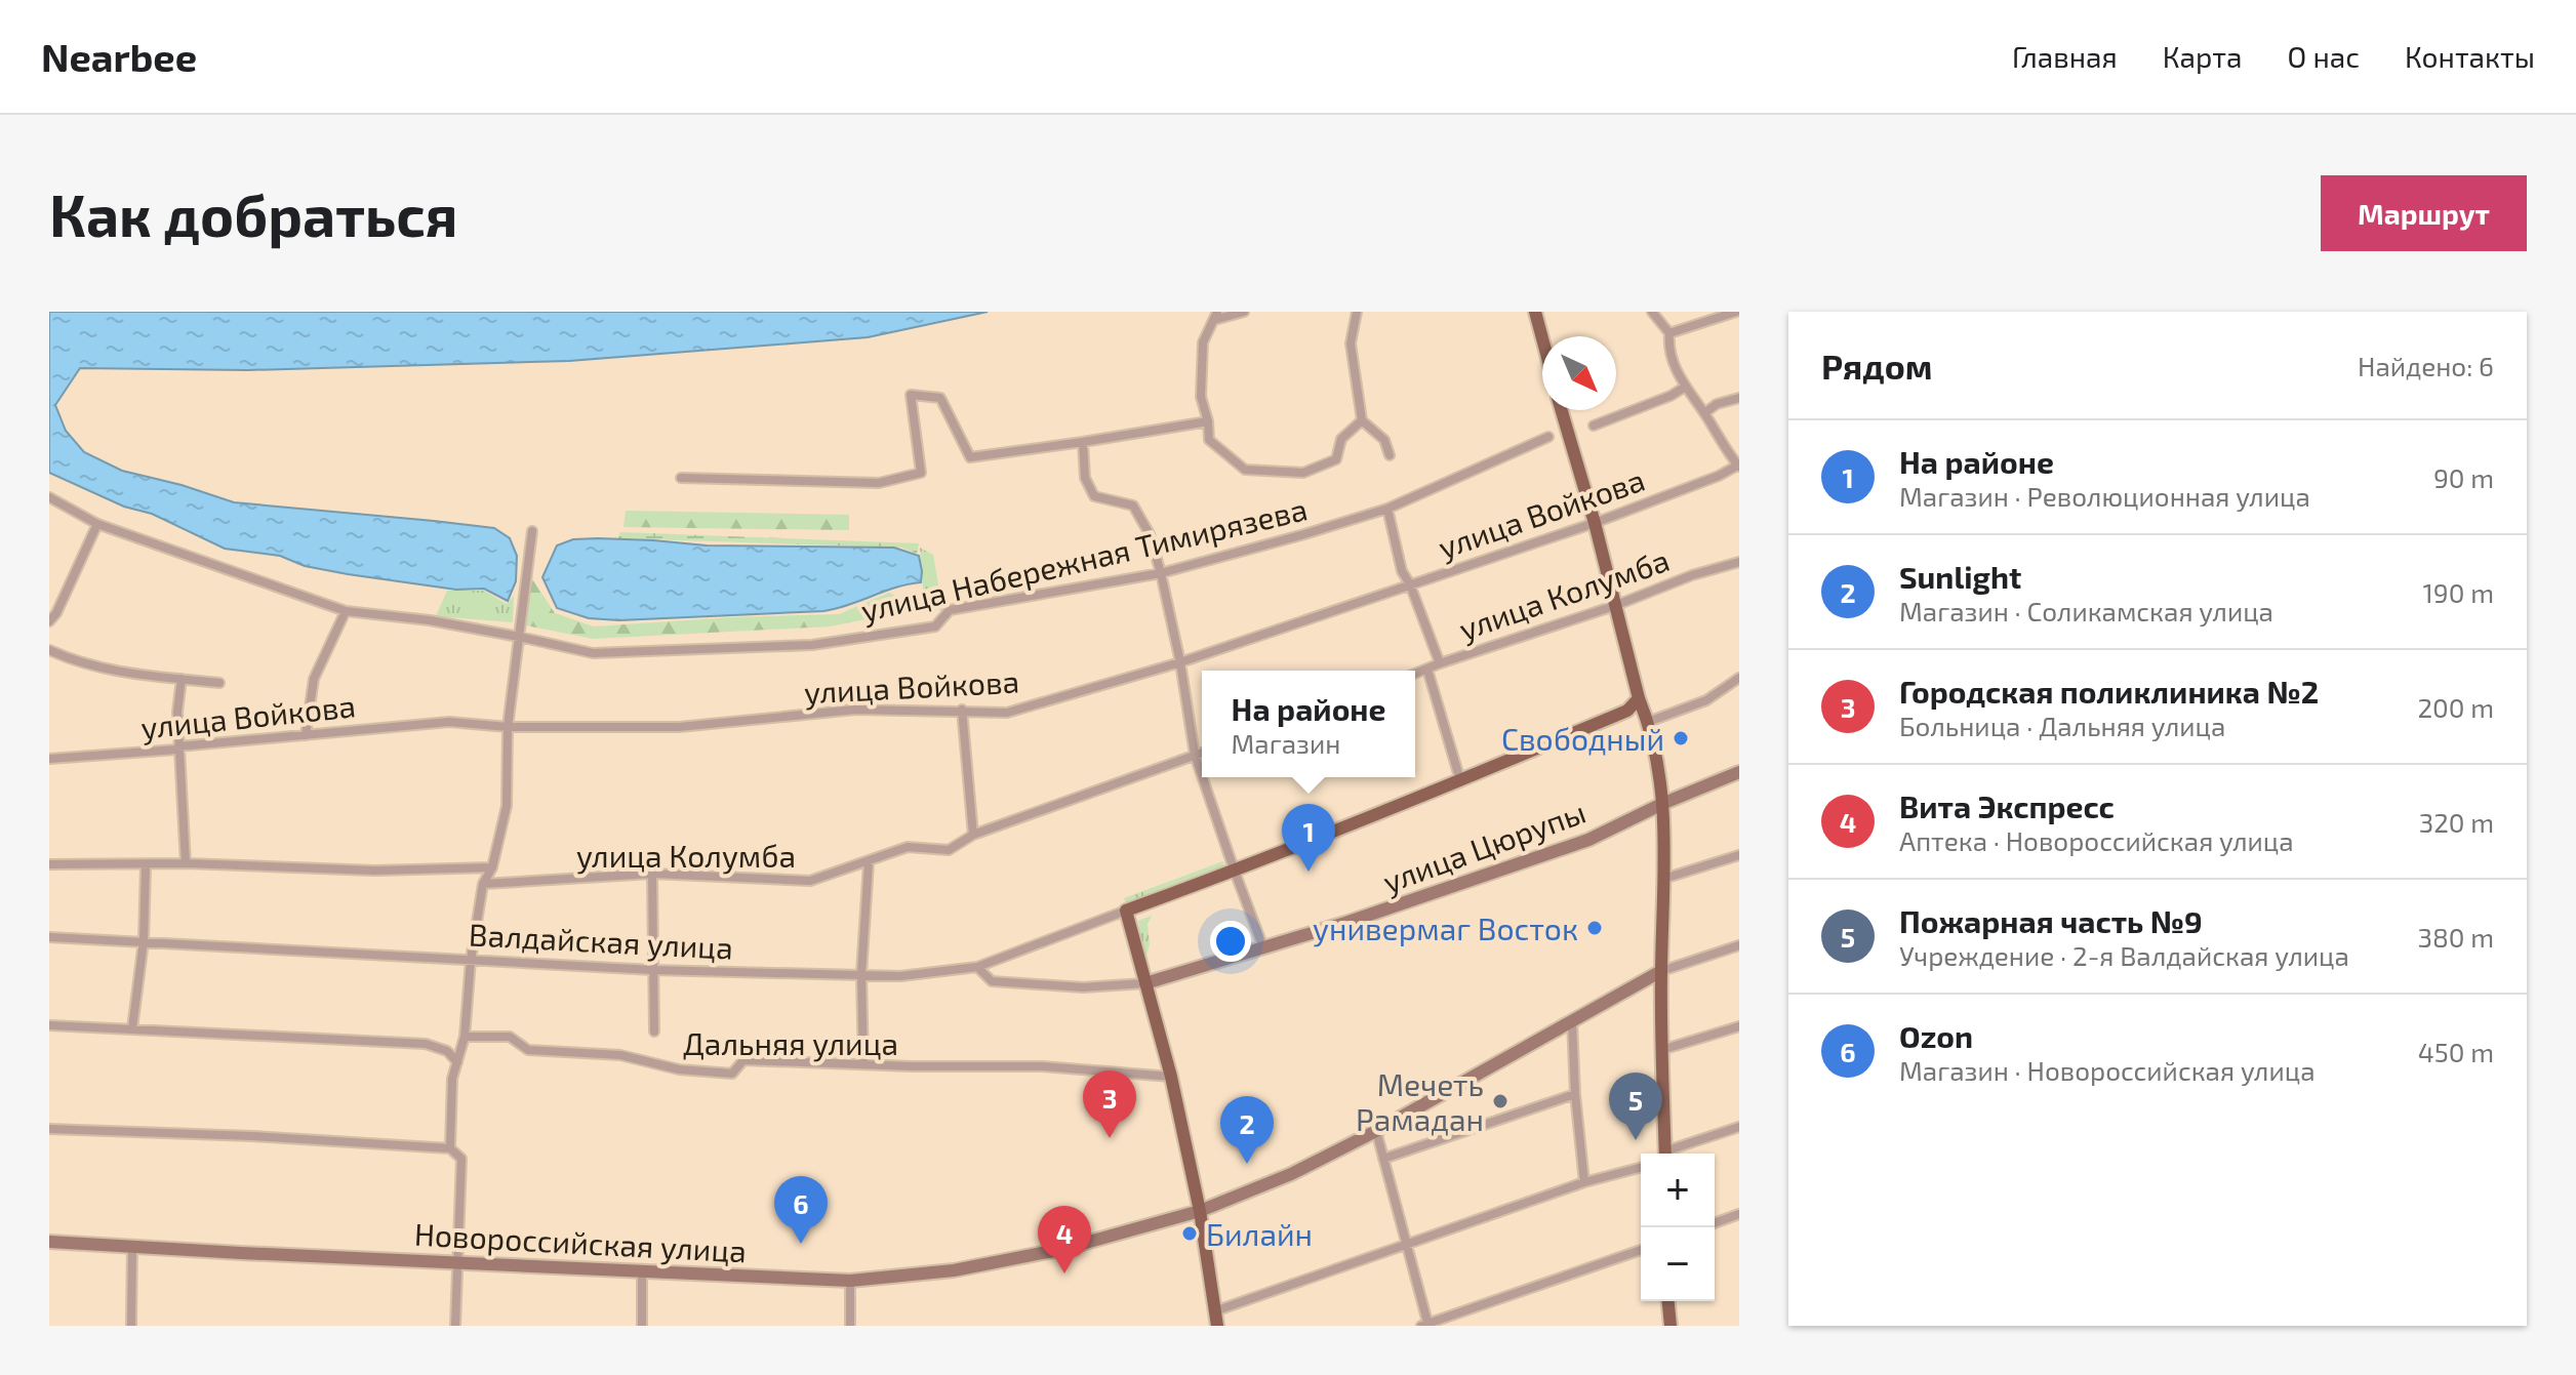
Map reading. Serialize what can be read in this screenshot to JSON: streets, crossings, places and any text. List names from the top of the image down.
{
  "streets": {
    "street": [
      "улица Войкова",
      "улица Набережная Тимирязева",
      "улица Колумба",
      "улица Цюрупы",
      "Валдайская улица",
      "Дальняя улица",
      "Новороссийская улица"
    ]
  },
  "places": [
    "Свободный",
    "универмаг Восток",
    "Мечеть Рамадан",
    "Билайн"
  ],
  "north": "bottom right",
  "page": {
    "header": "Nearbee",
    "nav": [
      "Главная",
      "Карта",
      "О нас",
      "Контакты"
    ],
    "buttons": "Маршрут",
    "title": "Как добраться",
    "heading": ["Рядом", "Найдено: 6"],
    "list": [
      {
        "mark": "1",
        "name": "На районе",
        "note": "Магазин · Революционная улица",
        "value": "90 m"
      },
      {
        "mark": "2",
        "name": "Sunlight",
        "note": "Магазин · Соликамская улица",
        "value": "190 m"
      },
      {
        "mark": "3",
        "name": "Городская поликлиника №2",
        "note": "Больница · Дальняя улица",
        "value": "200 m"
      },
      {
        "mark": "4",
        "name": "Вита Экспресс",
        "note": "Аптека · Новороссийская улица",
        "value": "320 m"
      },
      {
        "mark": "5",
        "name": "Пожарная часть №9",
        "note": "Учреждение · 2-я Валдайская улица",
        "value": "380 m"
      },
      {
        "mark": "6",
        "name": "Ozon",
        "note": "Магазин · Новороссийская улица",
        "value": "450 m"
      }
    ],
    "popup": ["На районе", "Магазин"],
    "pins": [
      "1",
      "3",
      "5",
      "2",
      "6",
      "4"
    ],
    "map_buttons": ["+", "−"]
  }
}
